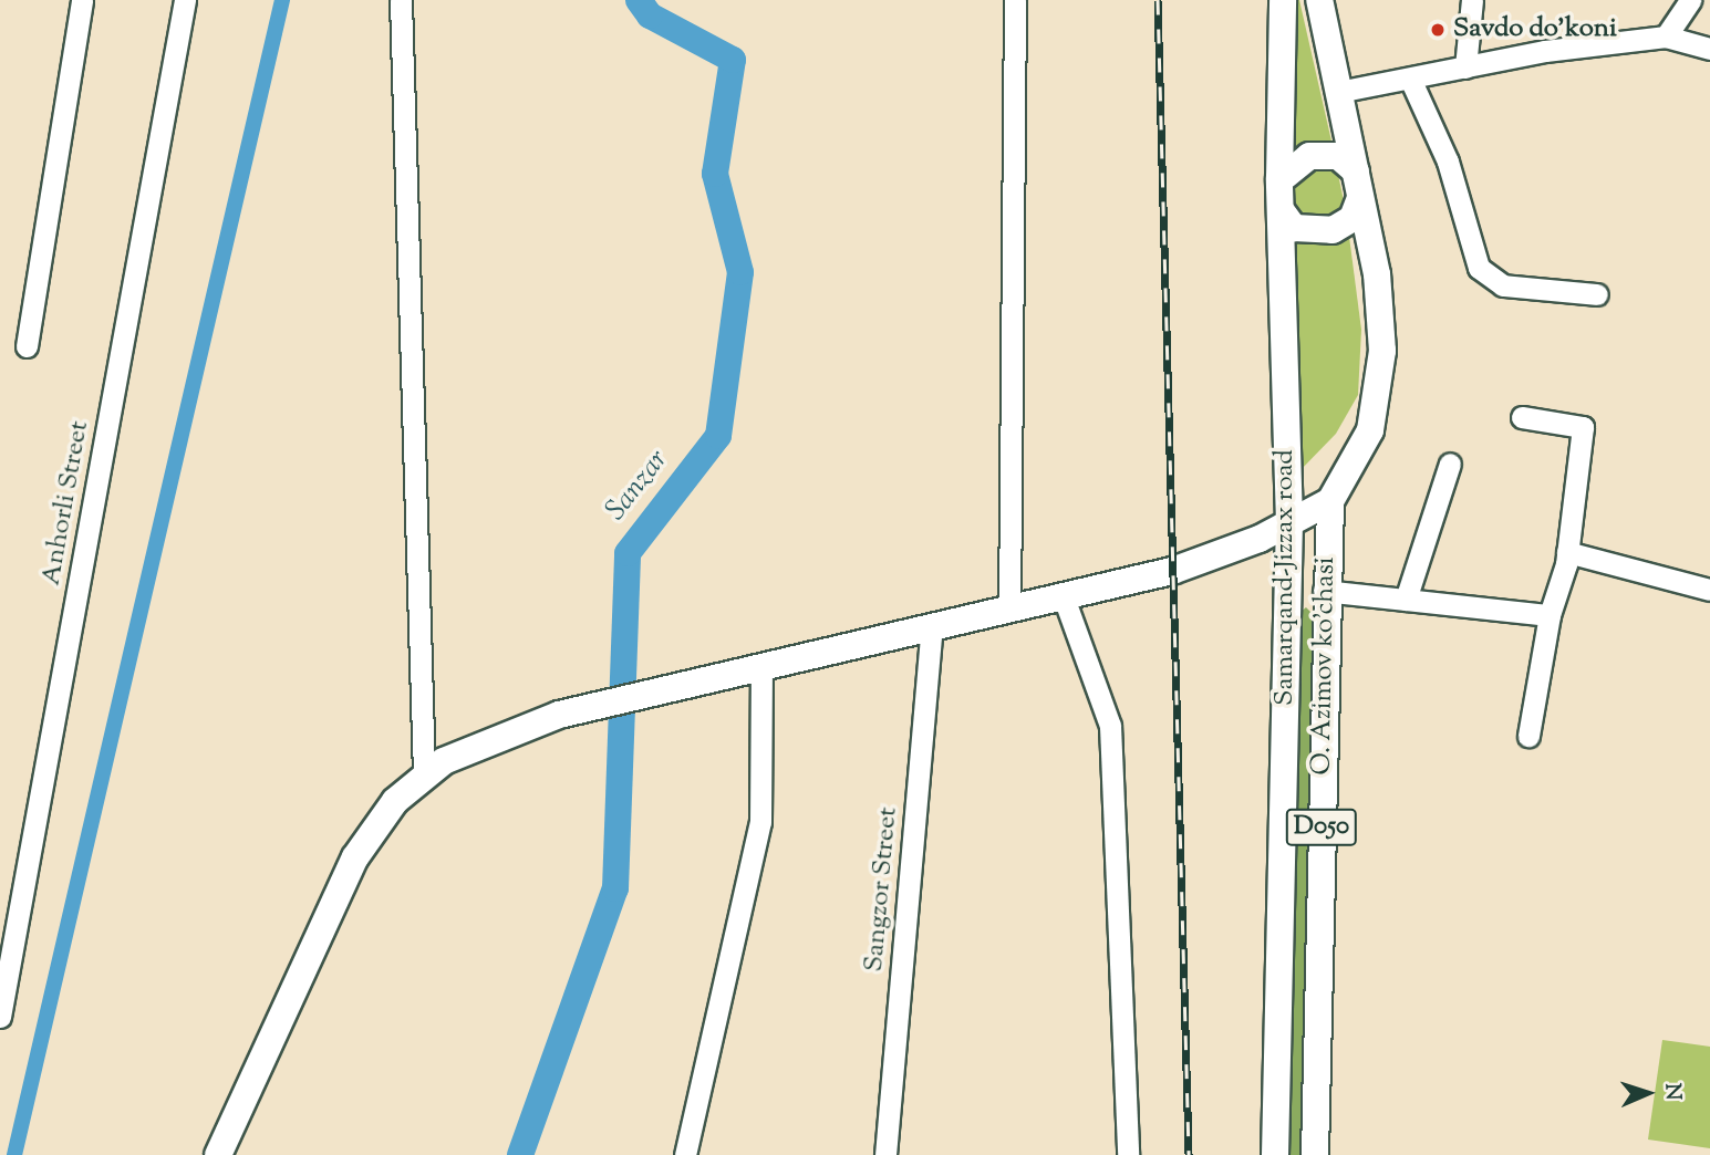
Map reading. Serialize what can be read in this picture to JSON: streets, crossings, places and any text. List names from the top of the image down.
{
  "streets": {
    "main road": ["Samarqand-Jizzax road", "O. Azimov ko'chasi", "D050"],
    "street": ["Anhorli Street", "Sangzor Street"]
  },
  "crossings": [
    ["Samarqand-Jizzax road", "D050"],
    ["O. Azimov ko'chasi", "D050"]
  ],
  "water": ["Sanzar"],
  "places": ["Savdo do'koni"],
  "north": "right"
}
